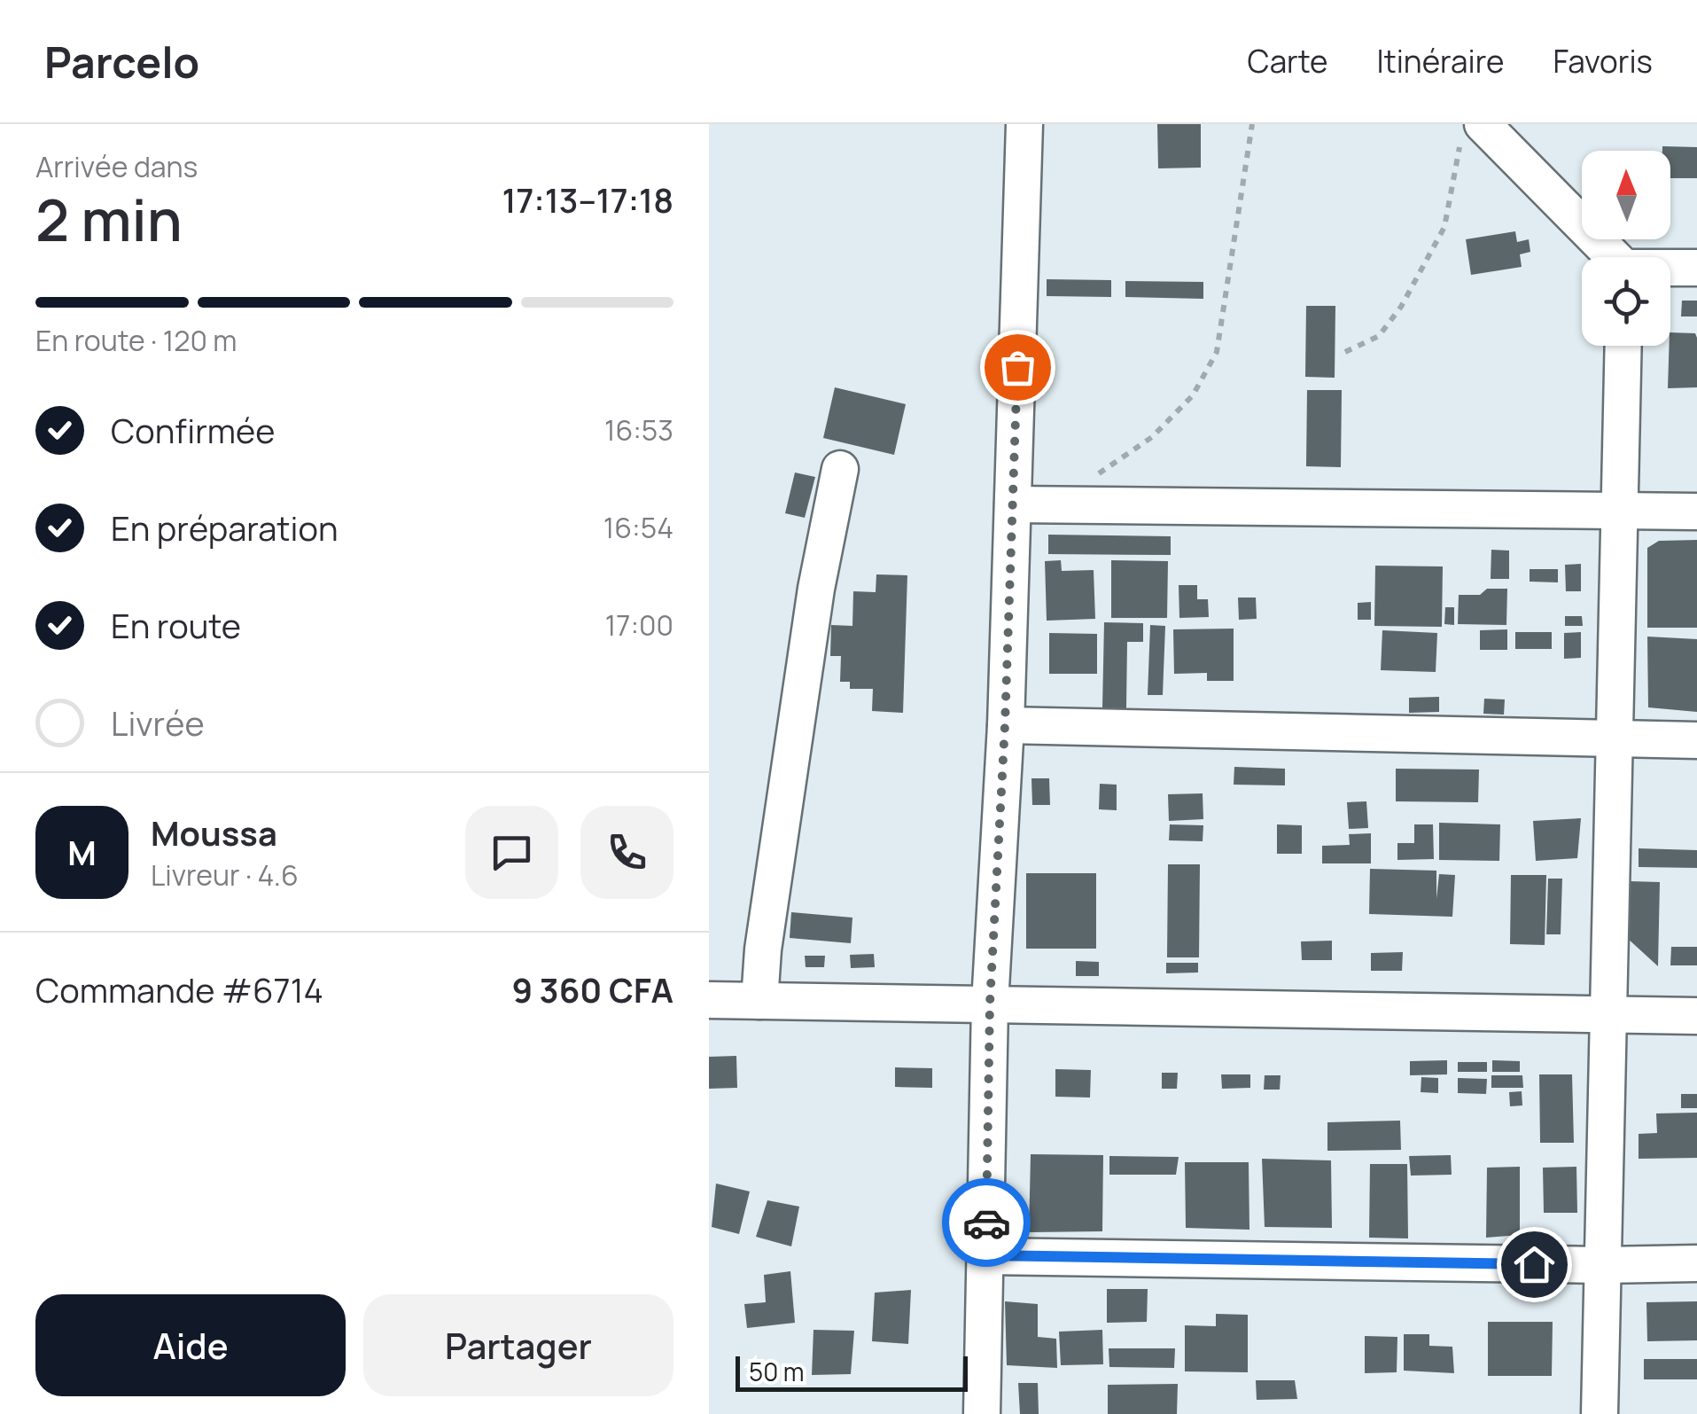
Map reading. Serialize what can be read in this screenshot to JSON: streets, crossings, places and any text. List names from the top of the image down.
{
  "scale_bar": "50 m",
  "north": "top",
  "page": {
    "header": "Parcelo",
    "nav": ["Carte", "Itinéraire", "Favoris"],
    "heading": ["2 min", "Arrivée dans", "17:13–17:18"],
    "panel": [
      "Moussa",
      "Livreur · 4.6",
      "Commande #6714",
      "9 360 CFA"
    ],
    "bar": "En route · 120 m",
    "list": [
      ["Confirmée", "16:53"],
      ["En préparation", "16:54"],
      ["En route", "17:00"],
      "Livrée"
    ],
    "round": "M",
    "buttons": ["Aide", "Partager"],
    "scale": "50 m"
  }
}
